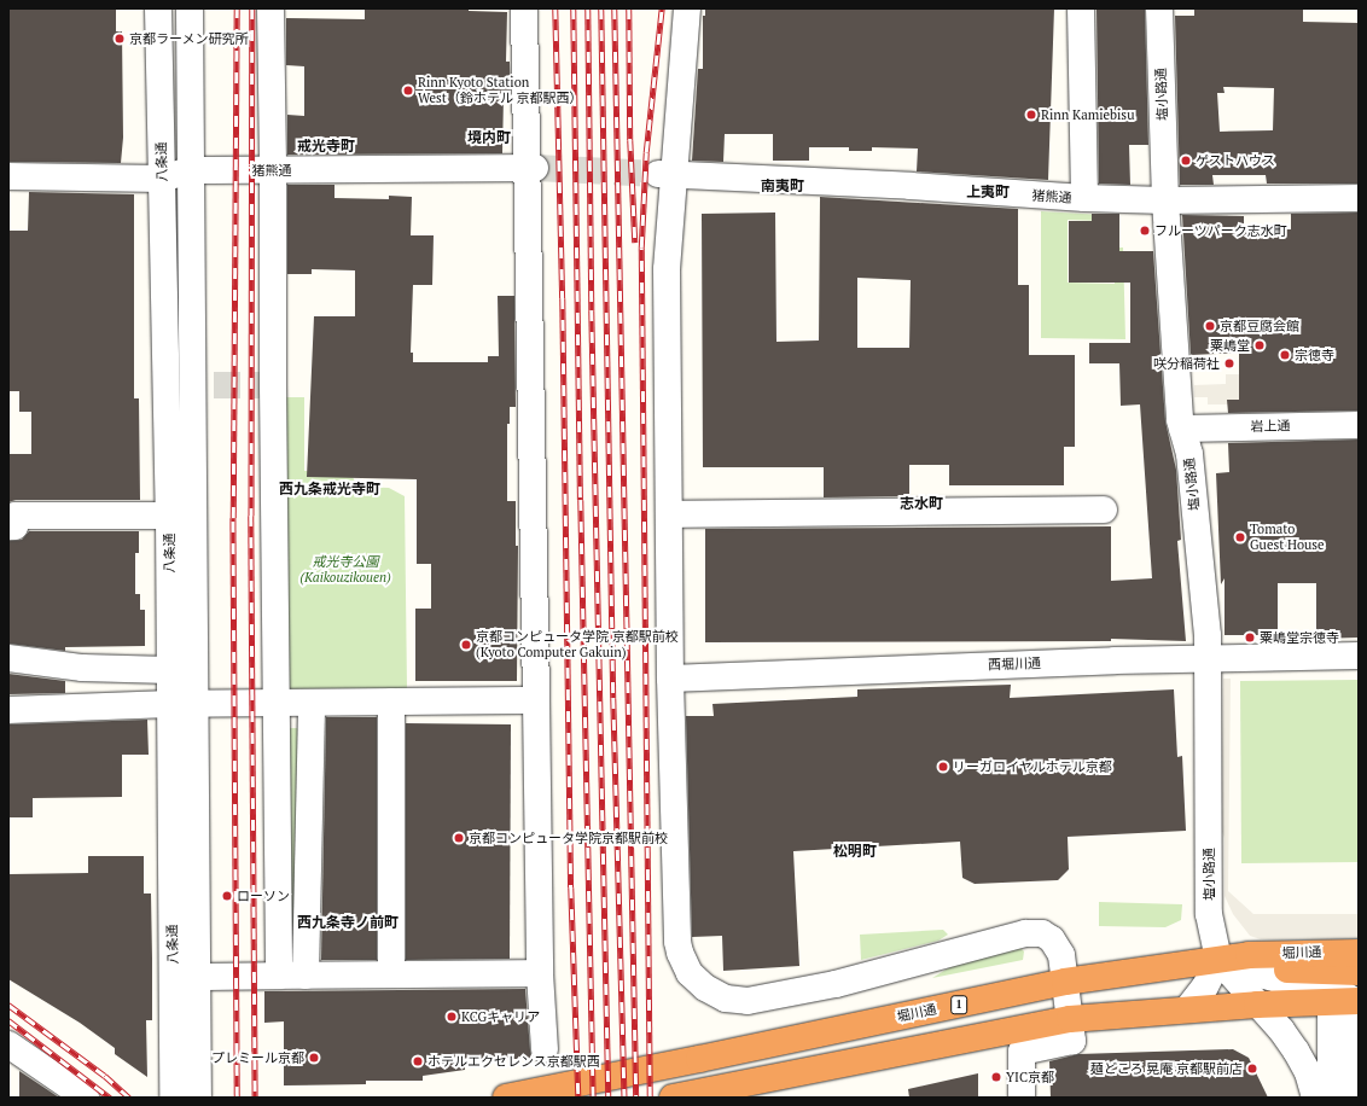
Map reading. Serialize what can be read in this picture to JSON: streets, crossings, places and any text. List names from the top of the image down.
{
  "streets": {
    "highway": ["堀川通", "1"],
    "street": [
      "塩小路通",
      "八条通",
      "猪熊通",
      "岩上通",
      "西堀川通"
    ]
  },
  "crossings": [
    ["塩小路通", "猪熊通"],
    ["塩小路通", "岩上通"],
    ["塩小路通", "西堀川通"],
    ["塩小路通", "堀川通"],
    ["八条通", "猪熊通"],
    ["堀川通", "1"]
  ],
  "districts": [
    "境内町",
    "戒光寺町",
    "南夷町",
    "上夷町",
    "西九条戒光寺町",
    "志水町",
    "松明町",
    "西九条寺ノ前町"
  ],
  "parks": ["戒光寺公園 (Kaikouzikouen)"],
  "places": [
    "京都ラーメン研究所",
    "Rinn Kyoto Station West（鈴ホテル 京都駅西）",
    "Rinn Kamiebisu",
    "ゲストハウス",
    "フルーツパーク志水町",
    "京都豆腐会館",
    "粟嶋堂",
    "宗徳寺",
    "咲分稲荷社",
    "Tomato Guest House",
    "粟嶋堂宗徳寺",
    "京都コンピュータ学院 京都駅前校 (Kyoto Computer Gakuin)",
    "リーガロイヤルホテル京都",
    "京都コンピュータ学院京都駅前校",
    "ローソン",
    "KCGキャリア",
    "プレミール京都",
    "ホテルエクセレンス京都駅西",
    "麺どころ 晃庵 京都駅前店",
    "YIC京都"
  ]
}
